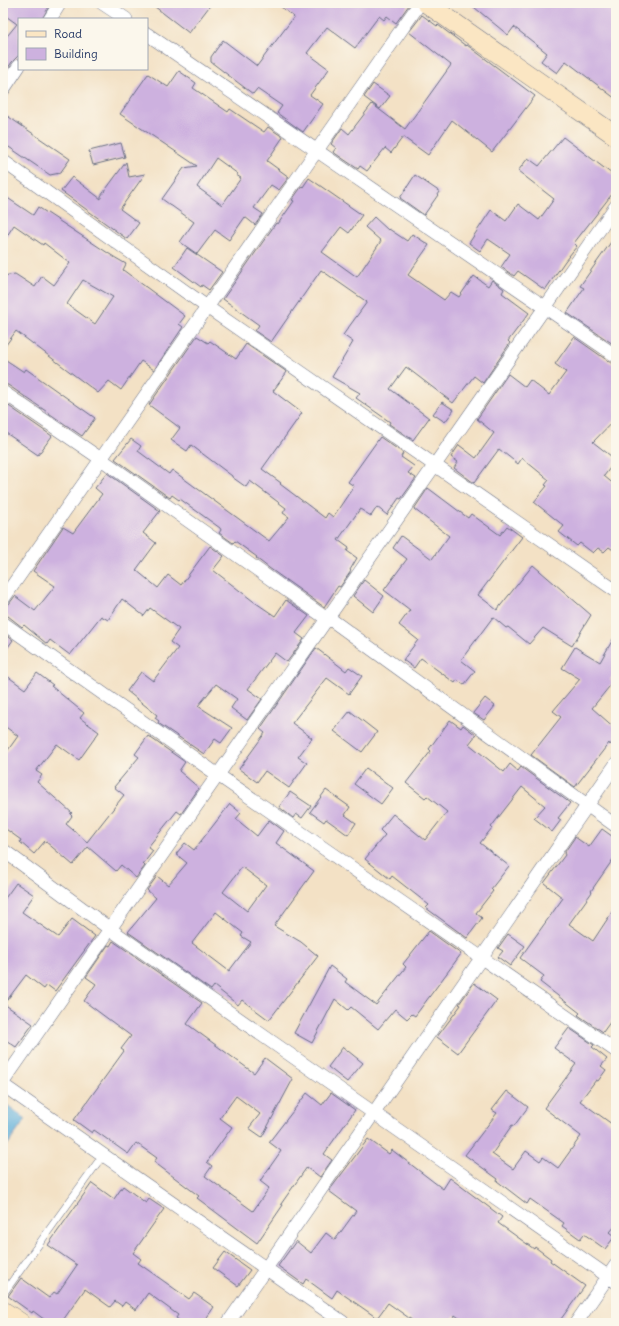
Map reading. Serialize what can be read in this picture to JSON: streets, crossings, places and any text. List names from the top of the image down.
{
  "legend": ["Road", "Building"]
}
